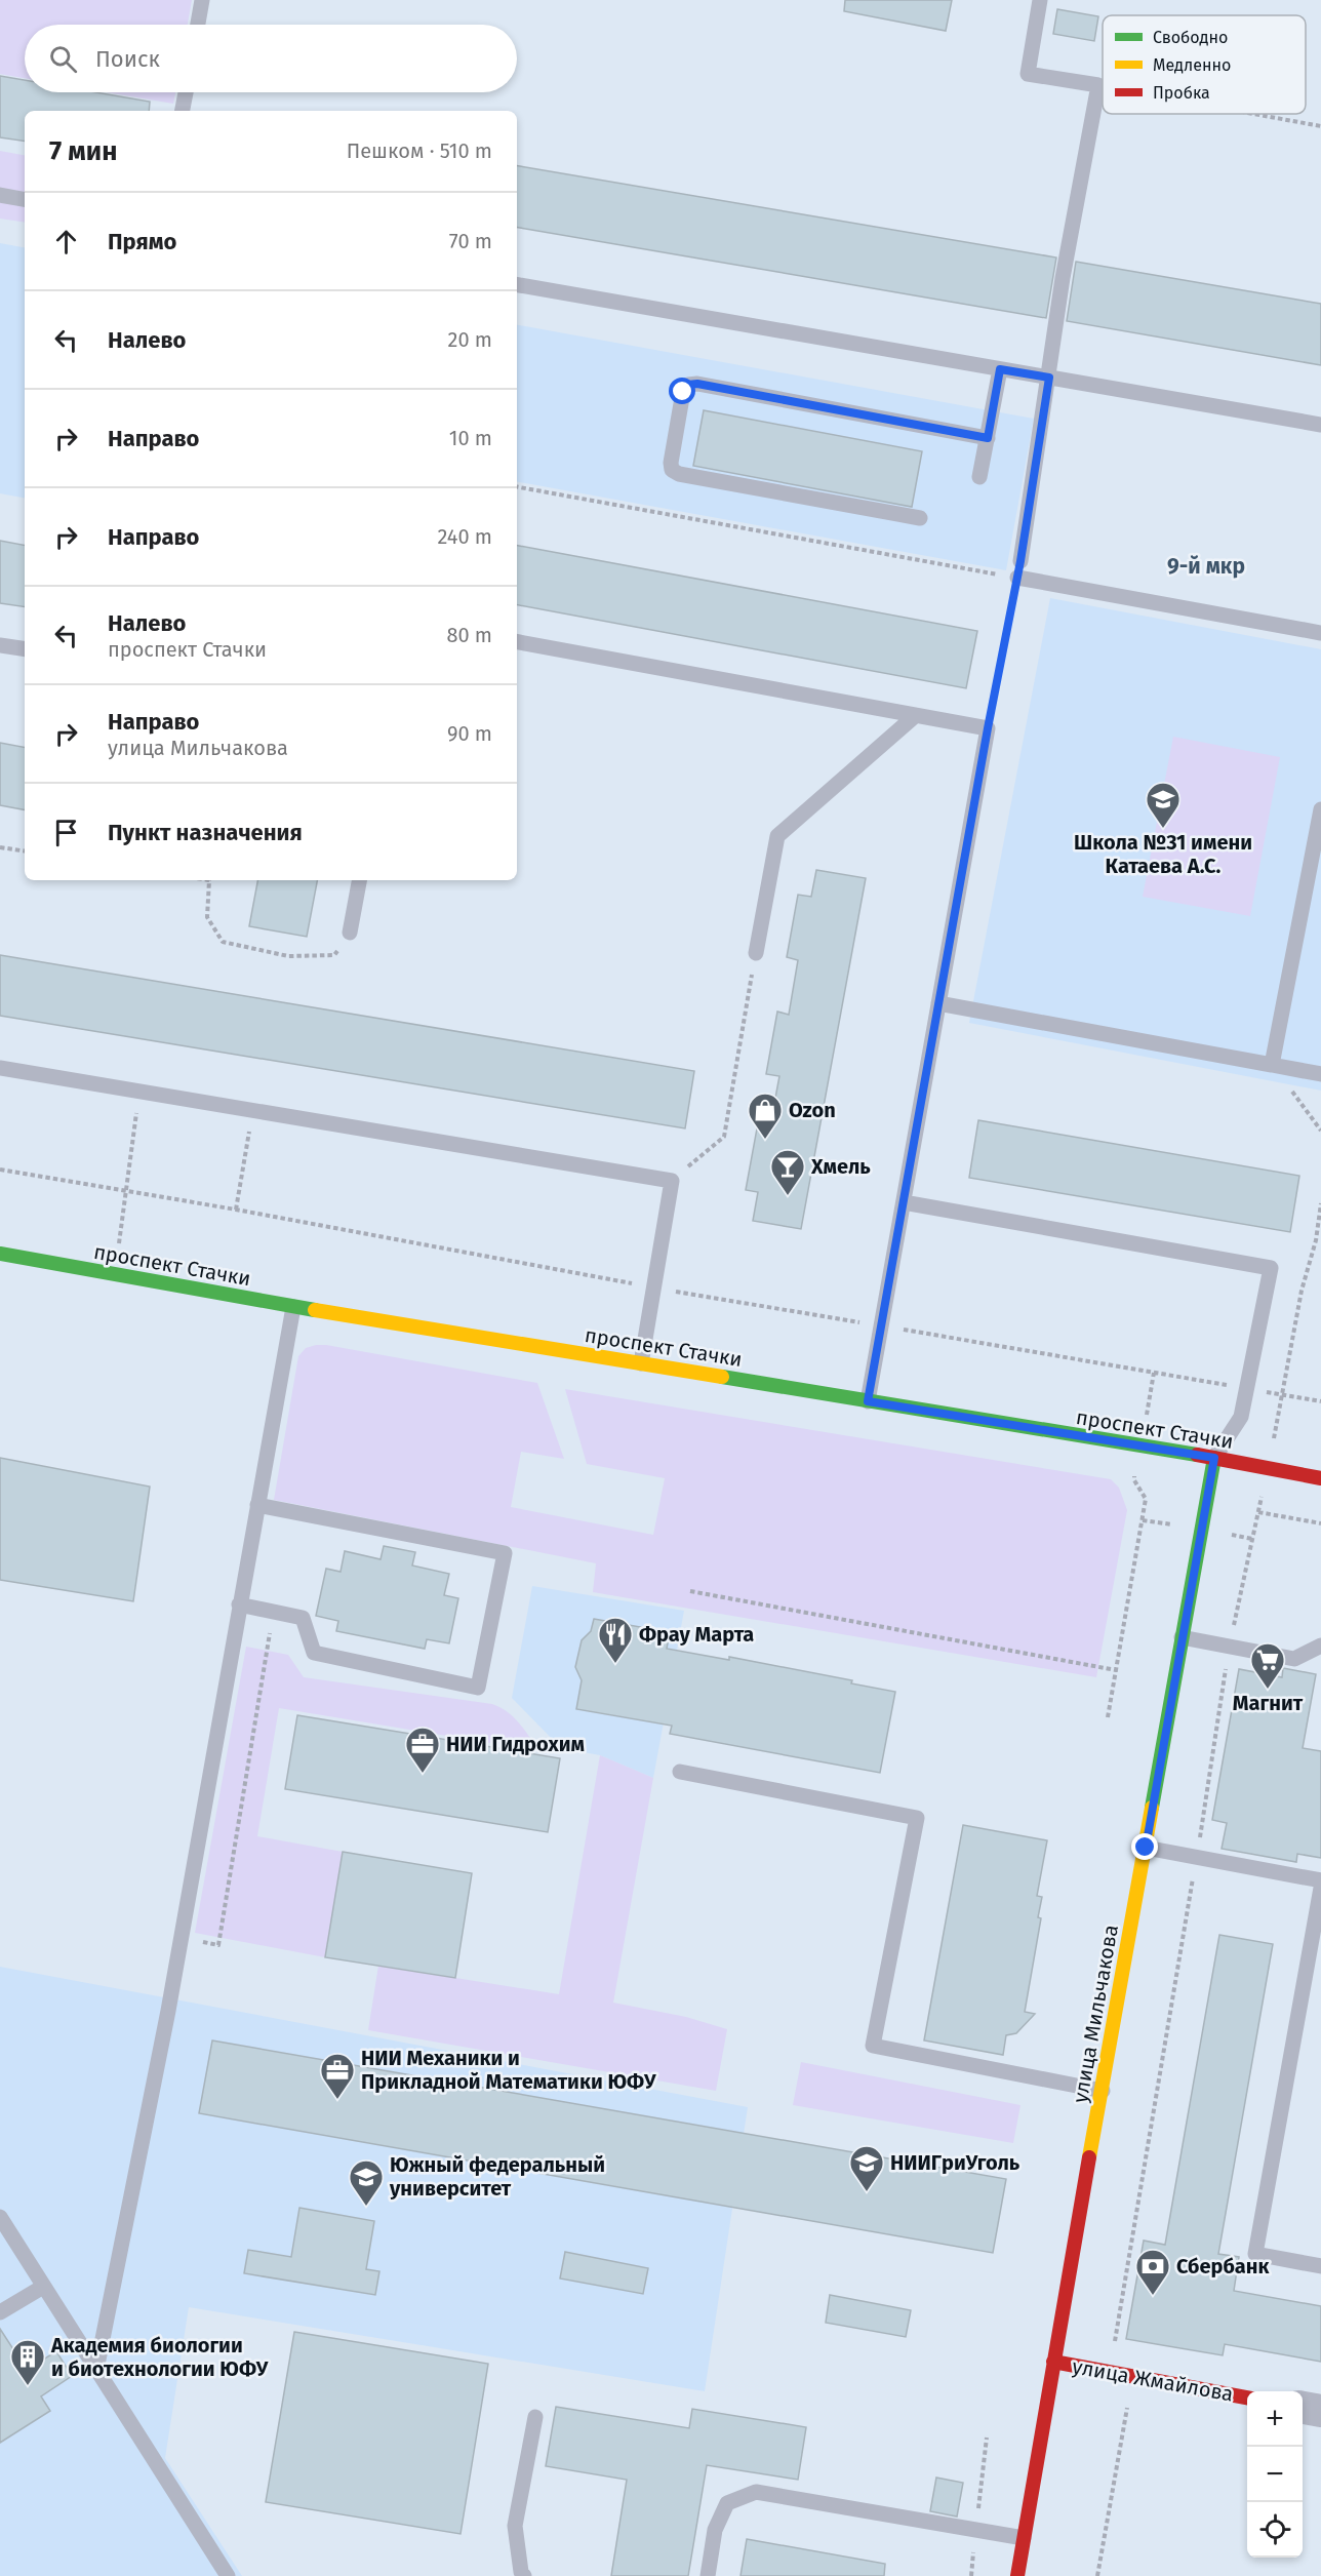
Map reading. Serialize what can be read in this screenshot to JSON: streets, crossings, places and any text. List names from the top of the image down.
{
  "streets": {
    "main road": ["проспект Стачки", "улица Мильчакова", "улица Жмайлова"]
  },
  "crossings": [
    ["проспект Стачки", "улица Мильчакова"],
    ["улица Мильчакова", "улица Жмайлова"]
  ],
  "districts": ["9-й мкр"],
  "places": {
    "school or university": ["Школа №31 имени Катаева А.С.", "НИИГриУголь", "Южный федеральный университет"],
    "shop": ["Ozon"],
    "bar": ["Хмель"],
    "restaurant": ["Фрау Марта"],
    "supermarket": ["Магнит"],
    "office": ["НИИ Гидрохим", "НИИ Механики и Прикладной Математики ЮФУ"],
    "bank": ["Сбербанк"],
    "building": ["Академия биологии и биотехнологии ЮФУ"]
  },
  "legend": ["Свободно", "Медленно", "Пробка"],
  "page": {
    "search": "Поиск",
    "heading": ["7 мин", "Пешком · 510 m"],
    "list": [
      ["Прямо", "70 m"],
      ["Налево", "20 m"],
      ["Направо", "10 m"],
      ["Направо", "240 m"],
      ["Налево", "проспект Стачки", "80 m"],
      ["Направо", "улица Мильчакова", "90 m"],
      "Пункт назначения"
    ],
    "map_buttons": ["+", "−"]
  }
}
